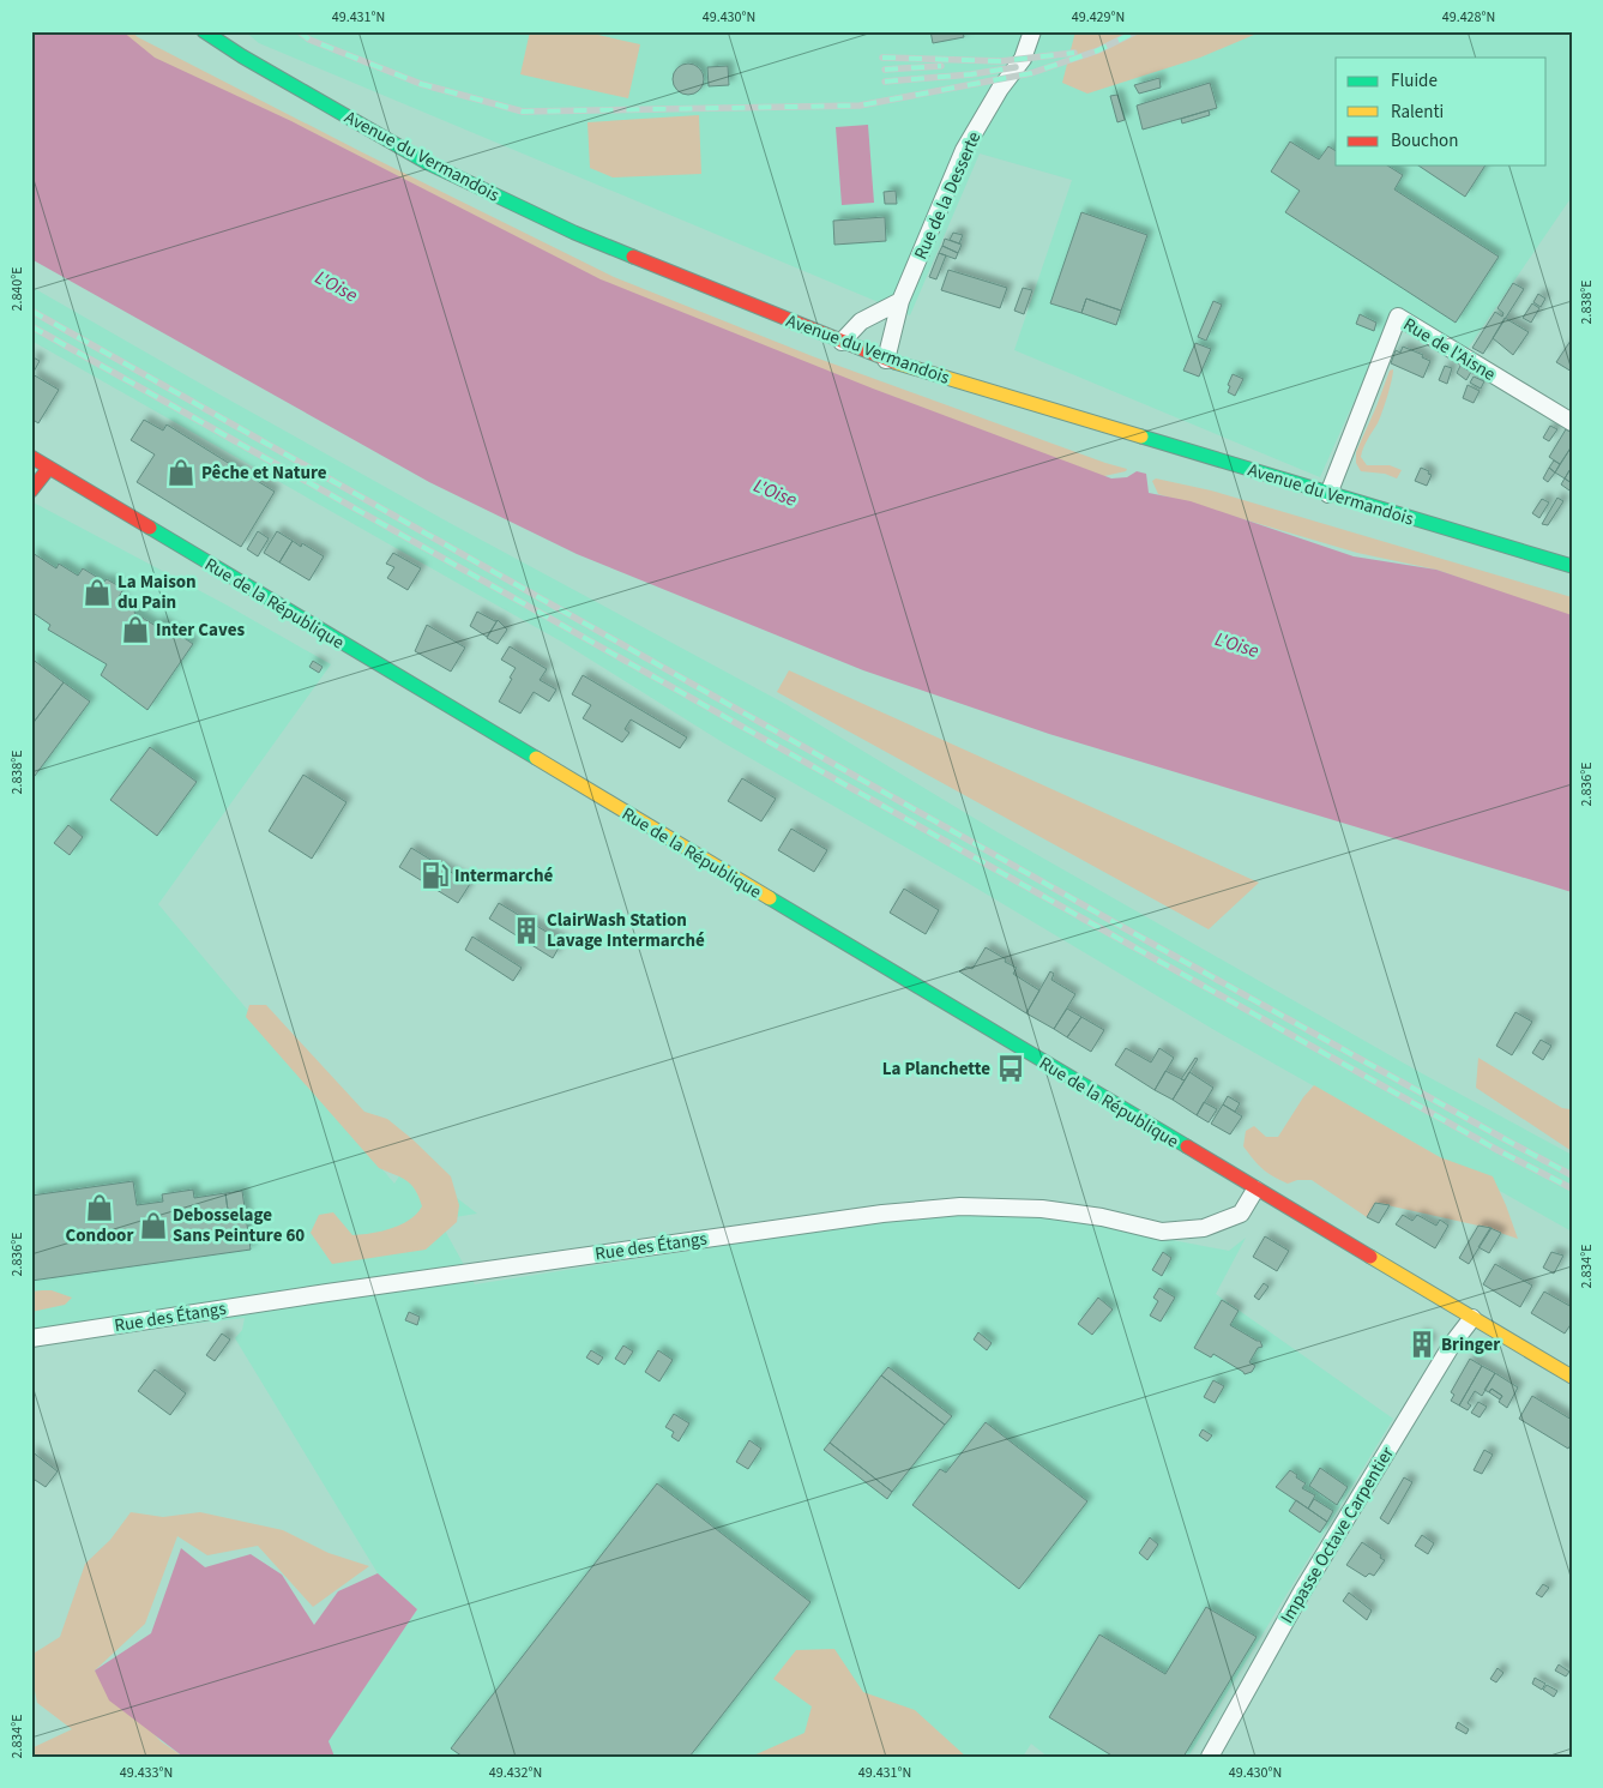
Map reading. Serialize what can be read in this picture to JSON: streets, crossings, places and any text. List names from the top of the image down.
{
  "streets": {
    "main road": ["Avenue du Vermandois", "Rue de la République"],
    "street": [
      "Rue de la Desserte",
      "Rue de l'Aisne",
      "Rue des Étangs",
      "Impasse Octave Carpentier"
    ]
  },
  "crossings": [
    ["Avenue du Vermandois", "Rue de la Desserte"],
    ["Avenue du Vermandois", "Rue de l'Aisne"],
    ["Rue de la République", "Rue des Étangs"],
    ["Rue de la République", "Impasse Octave Carpentier"]
  ],
  "water": ["L'Oise"],
  "places": {
    "shop": [
      "Pêche et Nature",
      "La Maison du Pain",
      "Inter Caves",
      "Condoor",
      "Debosselage Sans Peinture 60"
    ],
    "fuel station": ["Intermarché"],
    "building": ["ClairWash Station Lavage Intermarché", "Bringer"],
    "bus stop": ["La Planchette"]
  },
  "legend": ["Fluide", "Ralenti", "Bouchon"],
  "coordinates": [
    "49.431°N",
    "49.430°N",
    "49.429°N",
    "49.428°N",
    "2.840°E",
    "2.838°E",
    "2.836°E",
    "2.834°E",
    "49.433°N",
    "49.432°N"
  ]
}
